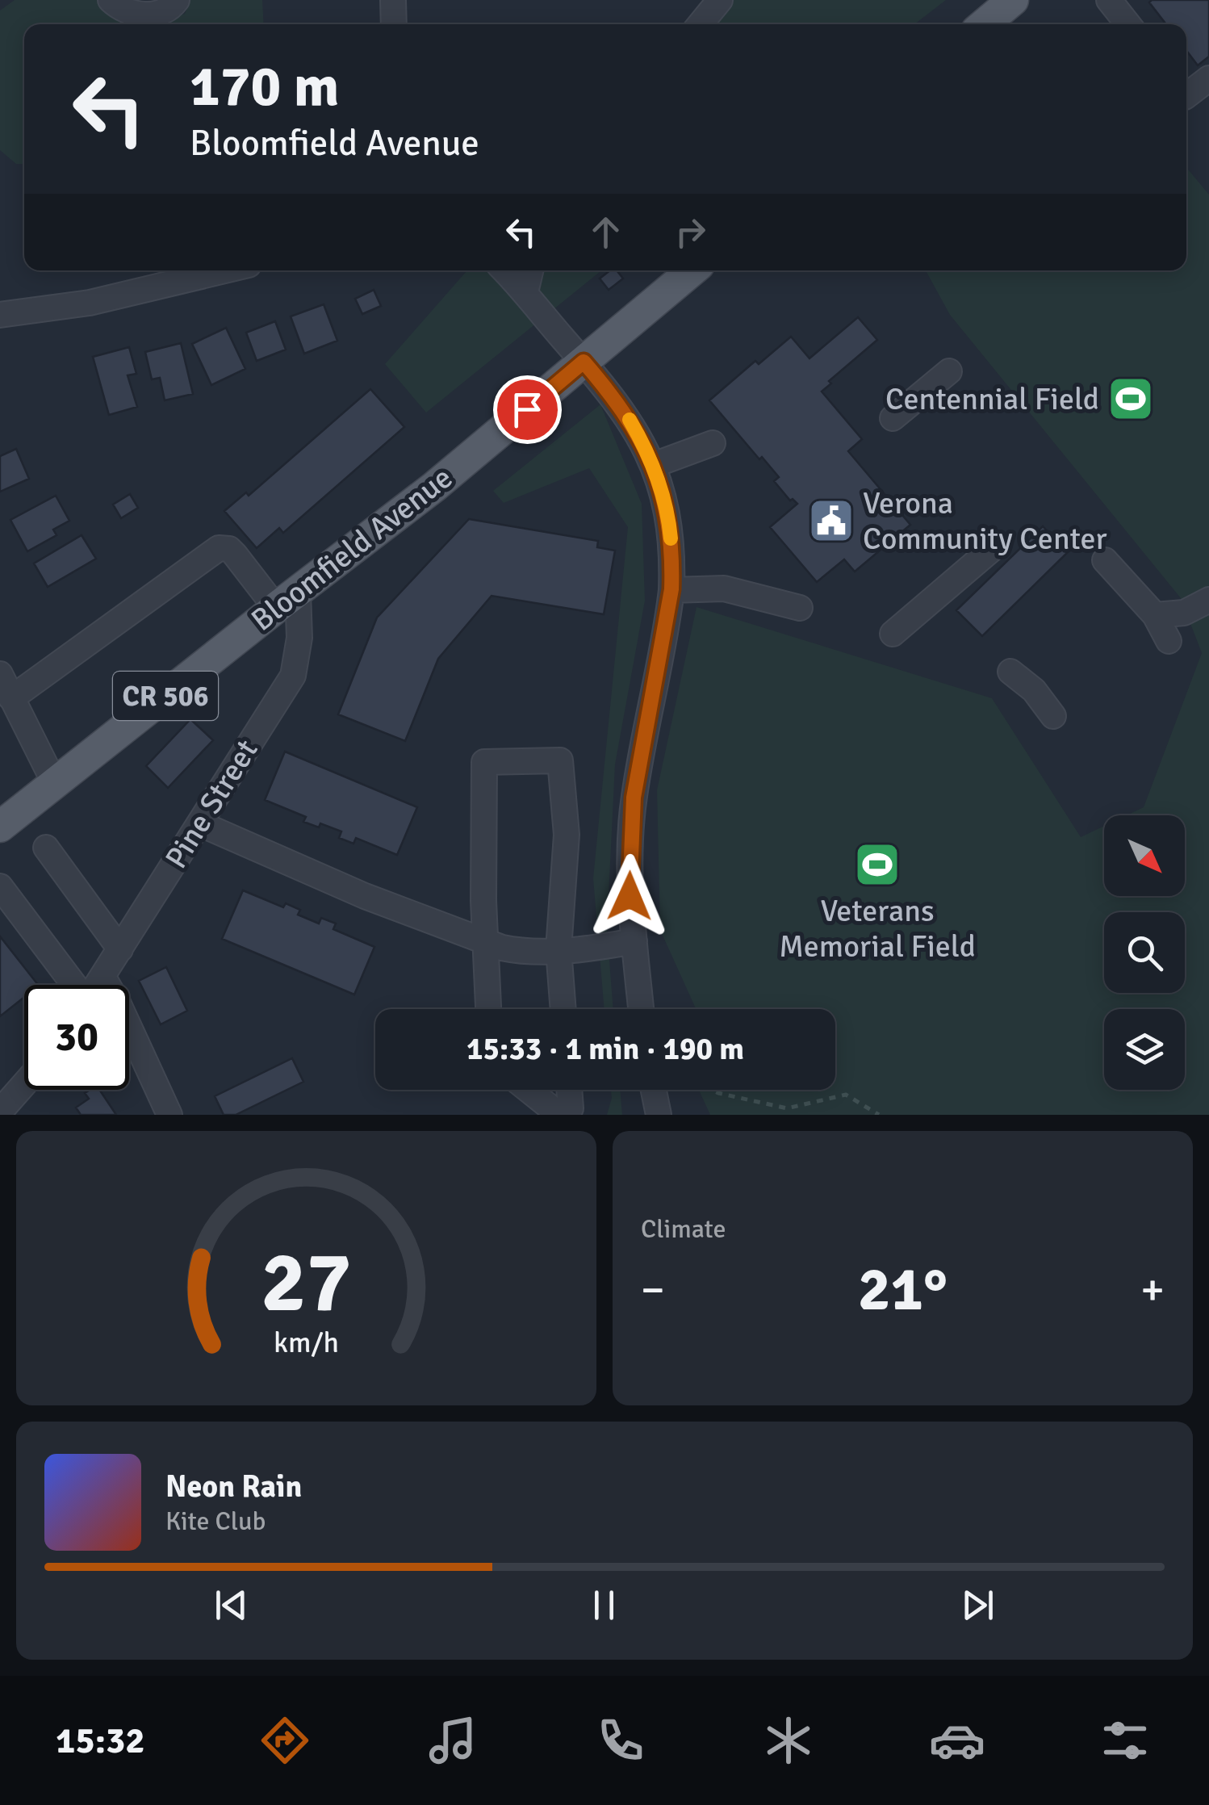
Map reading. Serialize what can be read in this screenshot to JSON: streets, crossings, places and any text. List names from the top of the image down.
{
  "streets": {
    "main road": ["Bloomfield Avenue", "CR 506"],
    "street": ["Pine Street"]
  },
  "crossings": [
    ["Bloomfield Avenue", "Pine Street"]
  ],
  "places": {
    "sports": ["Centennial Field", "Veterans Memorial Field"],
    "public building": ["Verona Community Center"]
  },
  "north": "bottom right",
  "page": {
    "turn": ["170 m", "Bloomfield Avenue"],
    "limit": "30",
    "trip": "15:33 · 1 min · 190 m",
    "tile": "Climate",
    "heat": ["−", "21°", "+"],
    "song": ["Neon Rain", "Kite Club"],
    "tabs": "15:32",
    "gauge": ["27", "km/h"]
  }
}
